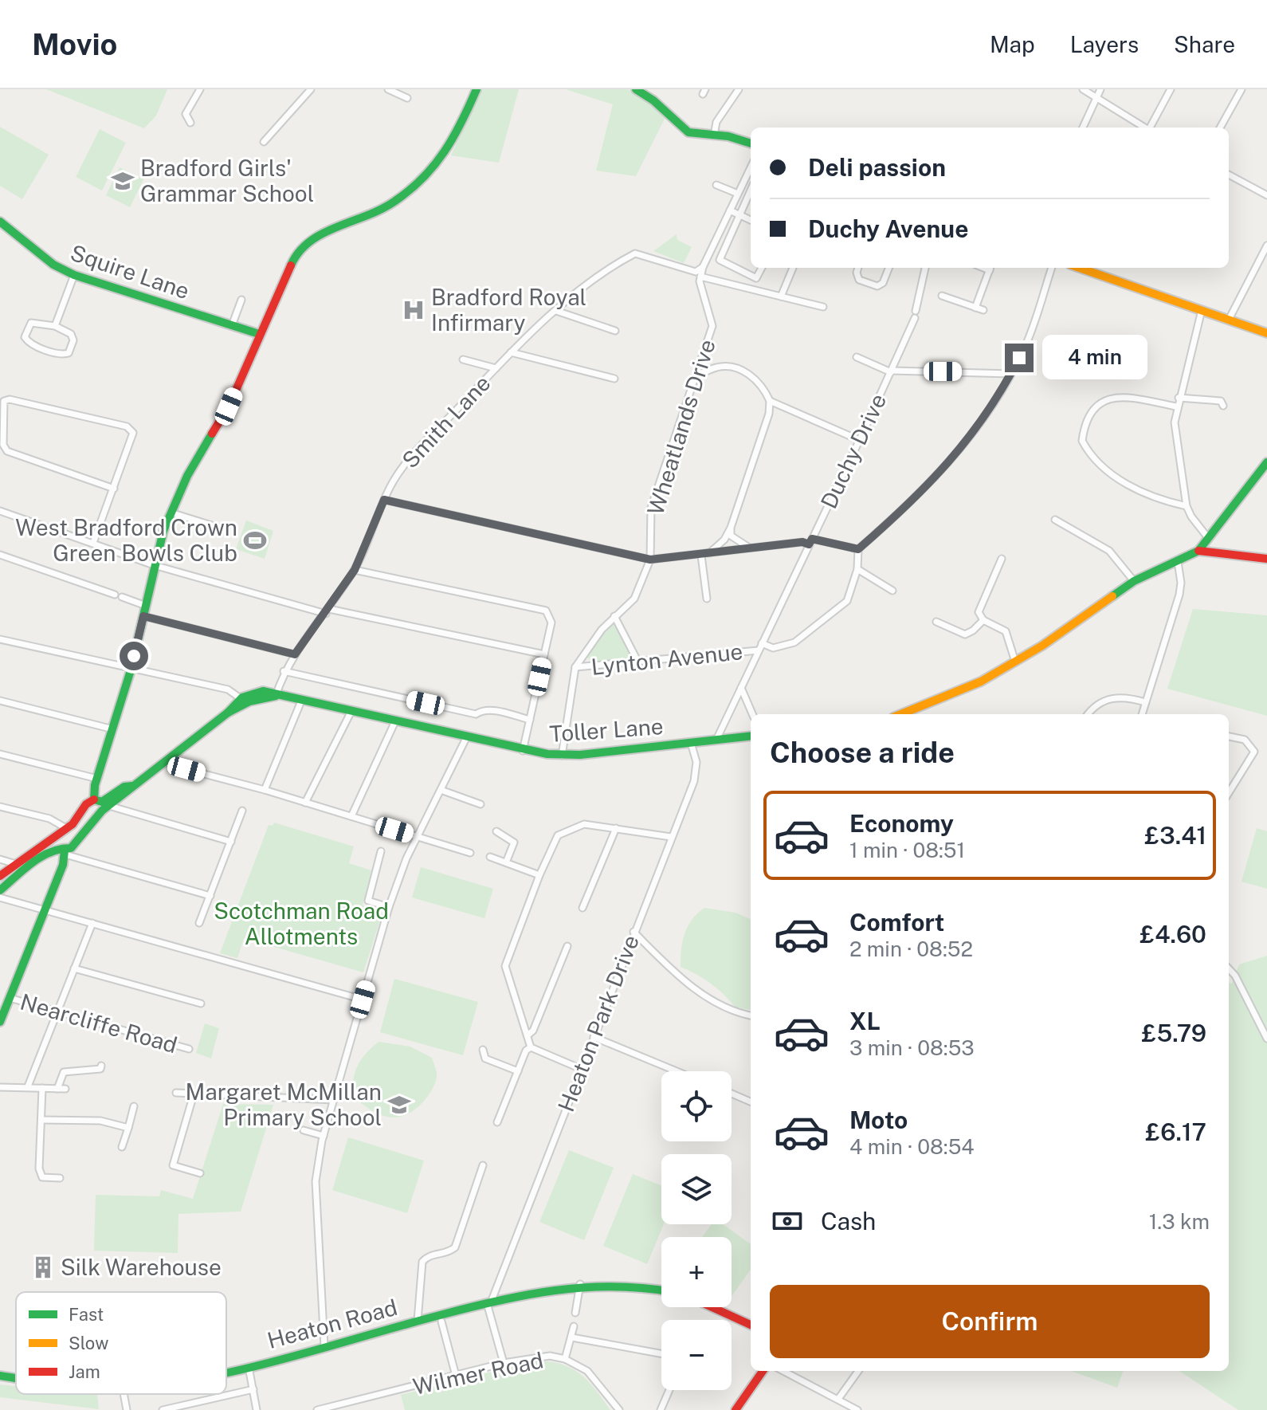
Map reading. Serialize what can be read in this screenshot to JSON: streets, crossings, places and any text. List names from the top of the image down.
{
  "streets": {
    "street": [
      "Squire Lane",
      "Smith Lane",
      "Wheatlands Drive",
      "Duchy Drive",
      "Lynton Avenue",
      "Toller Lane",
      "Nearcliffe Road",
      "Heaton Park Drive",
      "Heaton Road",
      "Wilmer Road"
    ]
  },
  "crossings": [
    ["Smith Lane", "Wheatlands Drive"],
    ["Smith Lane", "Toller Lane"],
    ["Wheatlands Drive", "Lynton Avenue"],
    ["Wheatlands Drive", "Toller Lane"],
    ["Duchy Drive", "Lynton Avenue"],
    ["Duchy Drive", "Toller Lane"],
    ["Toller Lane", "Heaton Park Drive"],
    ["Heaton Park Drive", "Heaton Road"]
  ],
  "parks": ["Scotchman Road Allotments"],
  "places": {
    "school or university": ["Bradford Girls' Grammar School", "Margaret McMillan Primary School"],
    "hospital": ["Bradford Royal Infirmary"],
    "sports": ["West Bradford Crown Green Bowls Club"],
    "building": ["Silk Warehouse"]
  },
  "legend": ["Fast", "Slow", "Jam"],
  "page": {
    "header": "Movio",
    "nav": ["Map", "Layers", "Share"],
    "banner": ["Deli passion", "Duchy Avenue"],
    "bubble": "4 min",
    "heading": "Choose a ride",
    "list": [
      {
        "name": "Economy",
        "note": "1 min · 08:51",
        "value": "£3.41"
      },
      {
        "name": "Comfort",
        "note": "2 min · 08:52",
        "value": "£4.60"
      },
      {
        "name": "XL",
        "note": "3 min · 08:53",
        "value": "£5.79"
      },
      {
        "name": "Moto",
        "note": "4 min · 08:54",
        "value": "£6.17"
      }
    ],
    "map_buttons": ["+", "−"],
    "pay": ["Cash", "1.3 km"],
    "buttons": "Confirm"
  }
}
